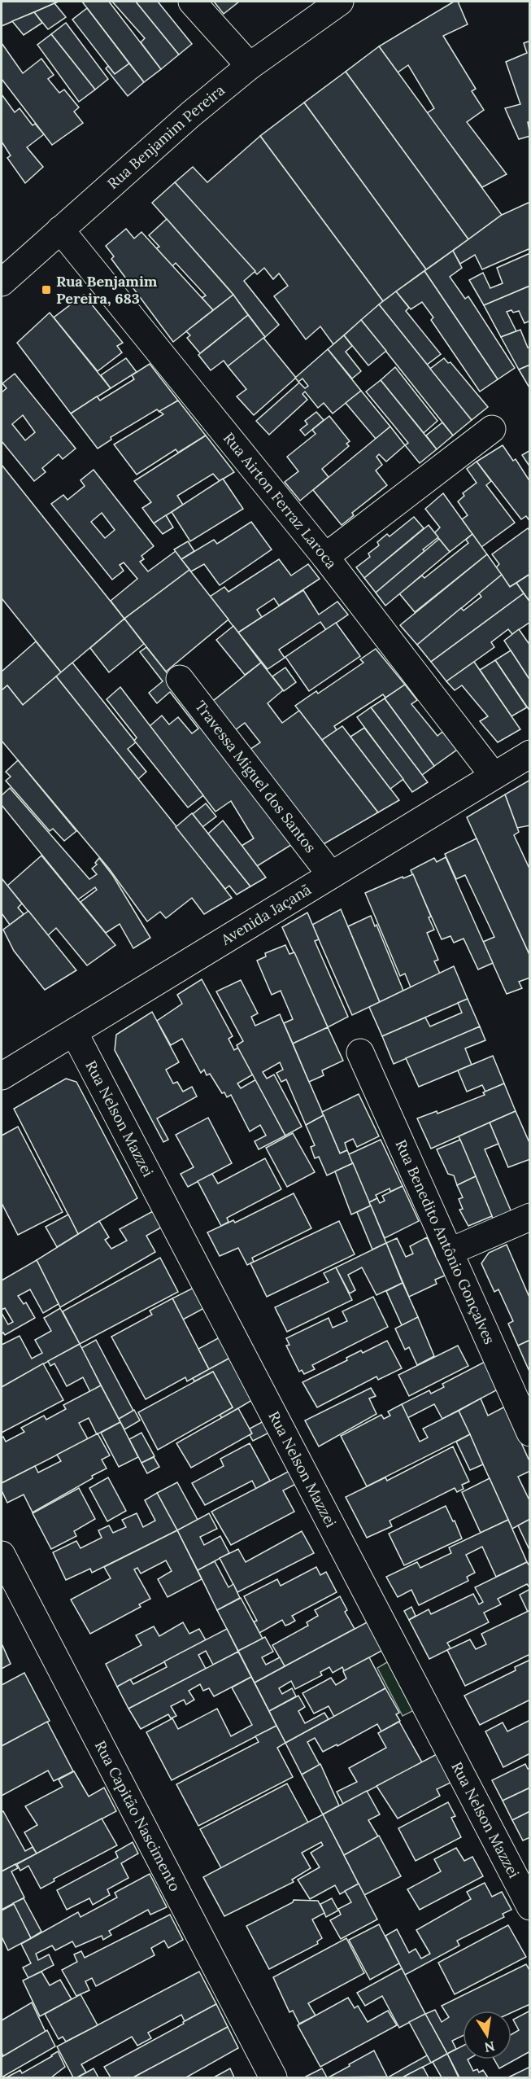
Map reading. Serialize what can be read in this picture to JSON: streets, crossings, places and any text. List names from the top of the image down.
{
  "streets": {
    "street": [
      "Rua Benjamim Pereira",
      "Rua Airton Ferraz Laroca",
      "Travessa Miguel dos Santos",
      "Avenida Jaçanã",
      "Rua Nelson Mazzei",
      "Rua Benedito Antônio Gonçalves",
      "Rua Capitão Nascimento"
    ]
  },
  "crossings": [
    ["Rua Benjamim Pereira", "Rua Airton Ferraz Laroca"],
    ["Rua Airton Ferraz Laroca", "Avenida Jaçanã"],
    ["Travessa Miguel dos Santos", "Avenida Jaçanã"],
    ["Avenida Jaçanã", "Rua Nelson Mazzei"]
  ],
  "places": {
    "transit": ["Rua Benjamim Pereira, 683"]
  },
  "north": "bottom"
}
